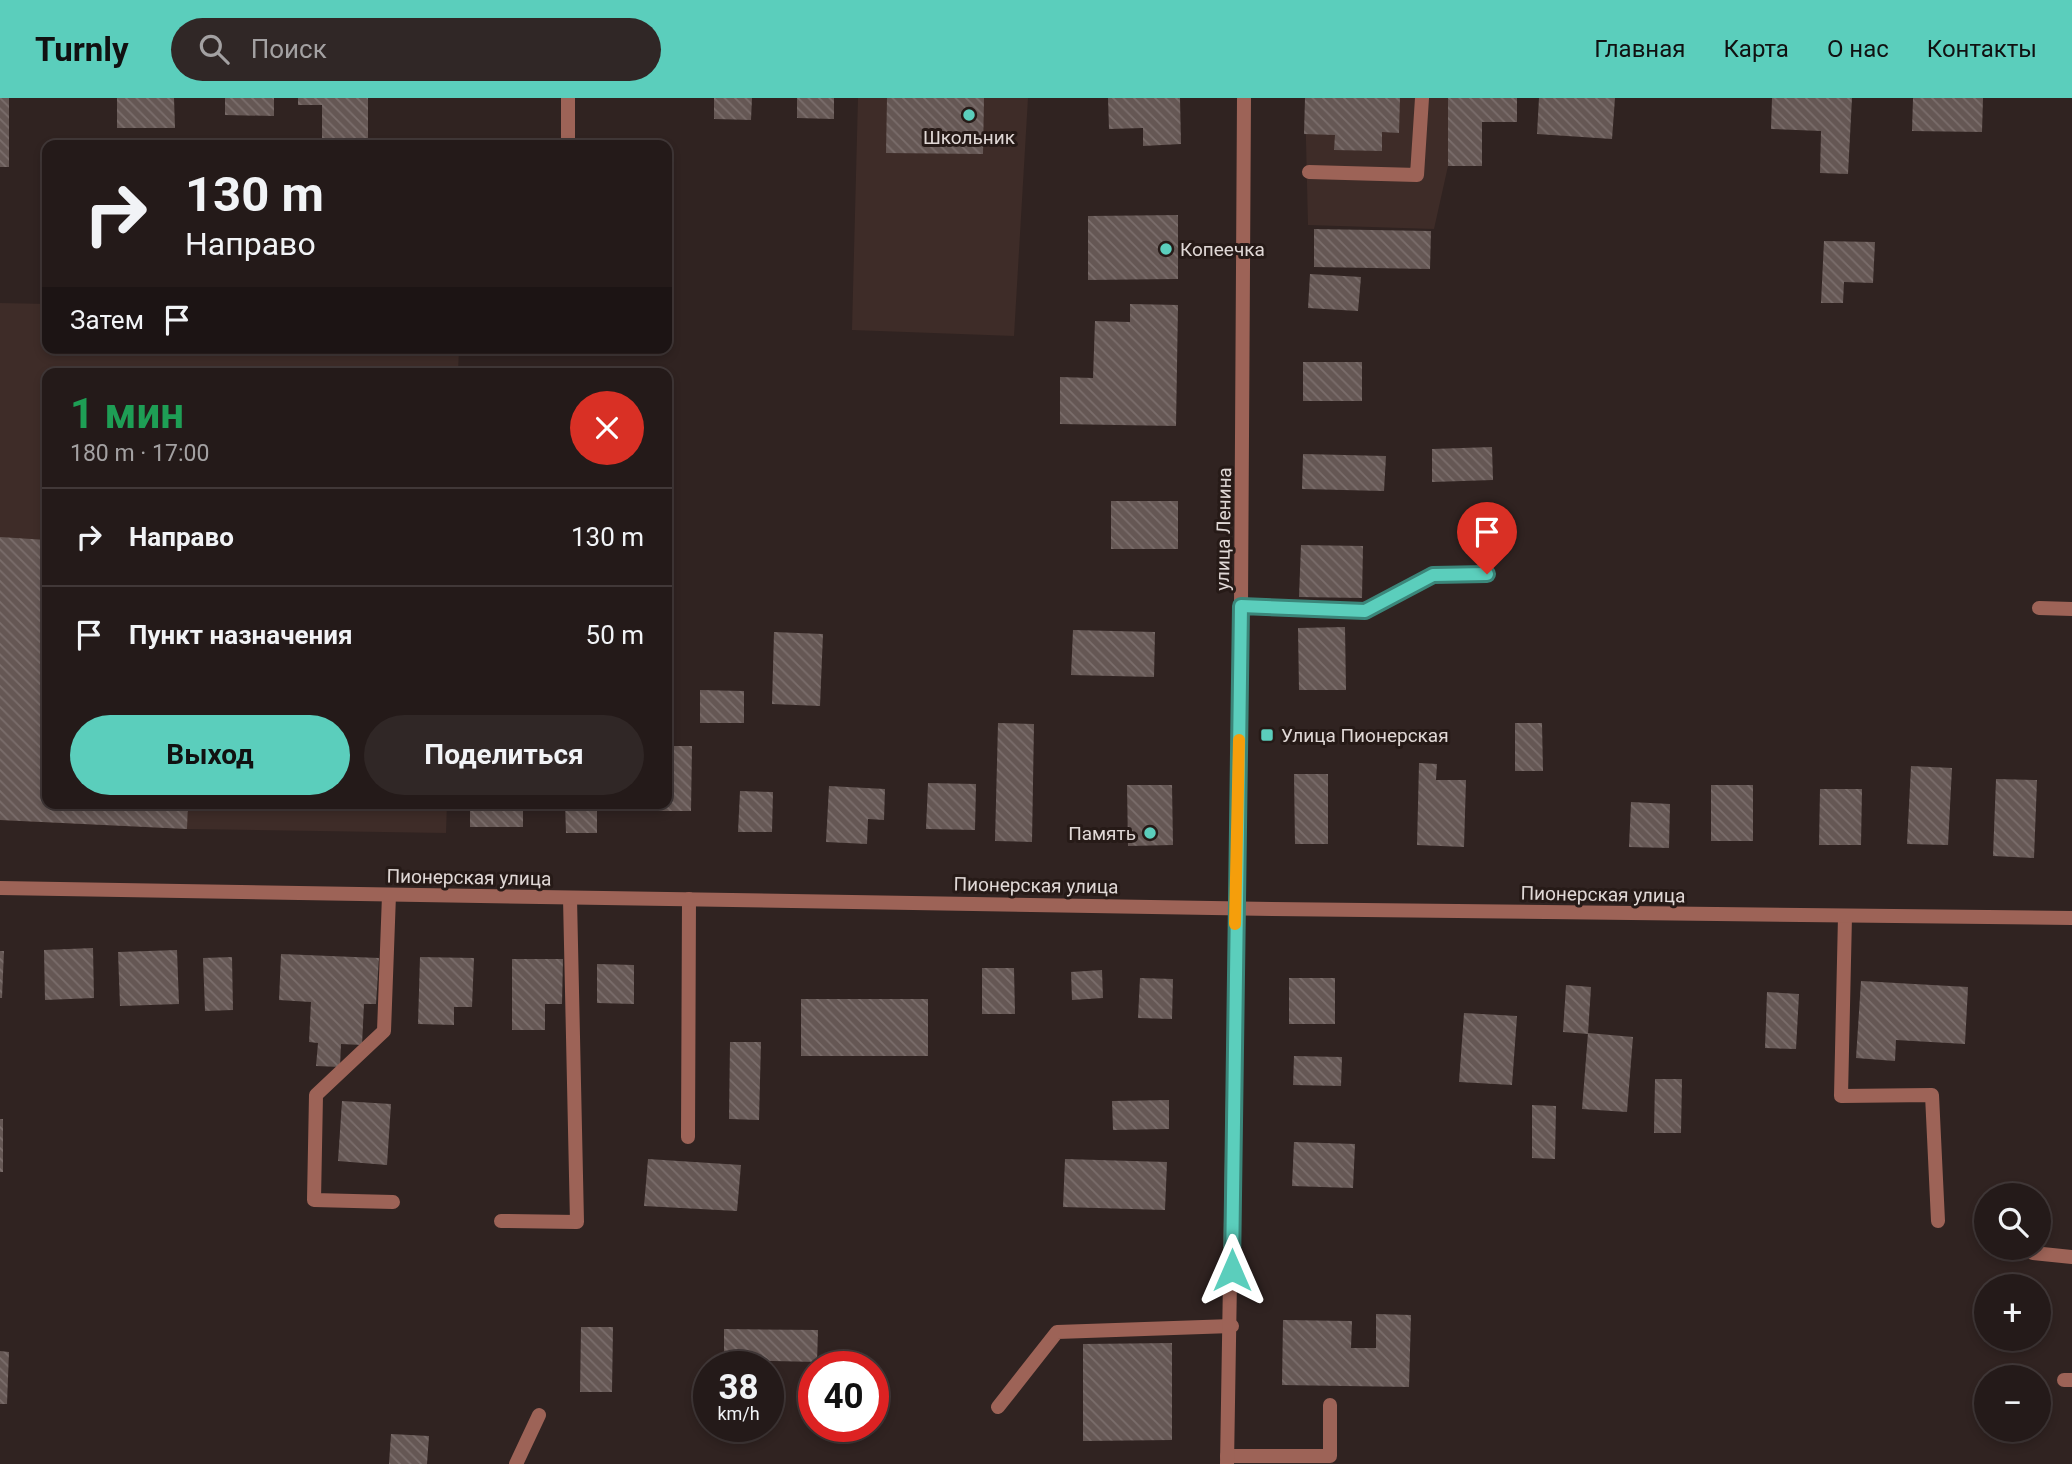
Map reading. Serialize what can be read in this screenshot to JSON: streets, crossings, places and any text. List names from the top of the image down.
{
  "streets": {
    "street": ["улица Ленина", "Пионерская улица"]
  },
  "crossings": [
    ["улица Ленина", "Пионерская улица"]
  ],
  "places": {
    "other": ["Школьник", "Копеечка", "Память"],
    "transit": ["Улица Пионерская"]
  },
  "page": {
    "header": "Turnly",
    "search": "Поиск",
    "nav": [
      "Главная",
      "Карта",
      "О нас",
      "Контакты"
    ],
    "turn": ["130 m", "Направо"],
    "then": "Затем",
    "heading": ["1 мин", "180 m · 17:00"],
    "list": [
      {
        "name": "Направо",
        "value": "130 m"
      },
      {
        "name": "Пункт назначения",
        "value": "50 m"
      }
    ],
    "buttons": ["Выход", "Поделиться"],
    "map_buttons": ["+", "−"],
    "speed": "38 km/h",
    "limit": "40"
  }
}
